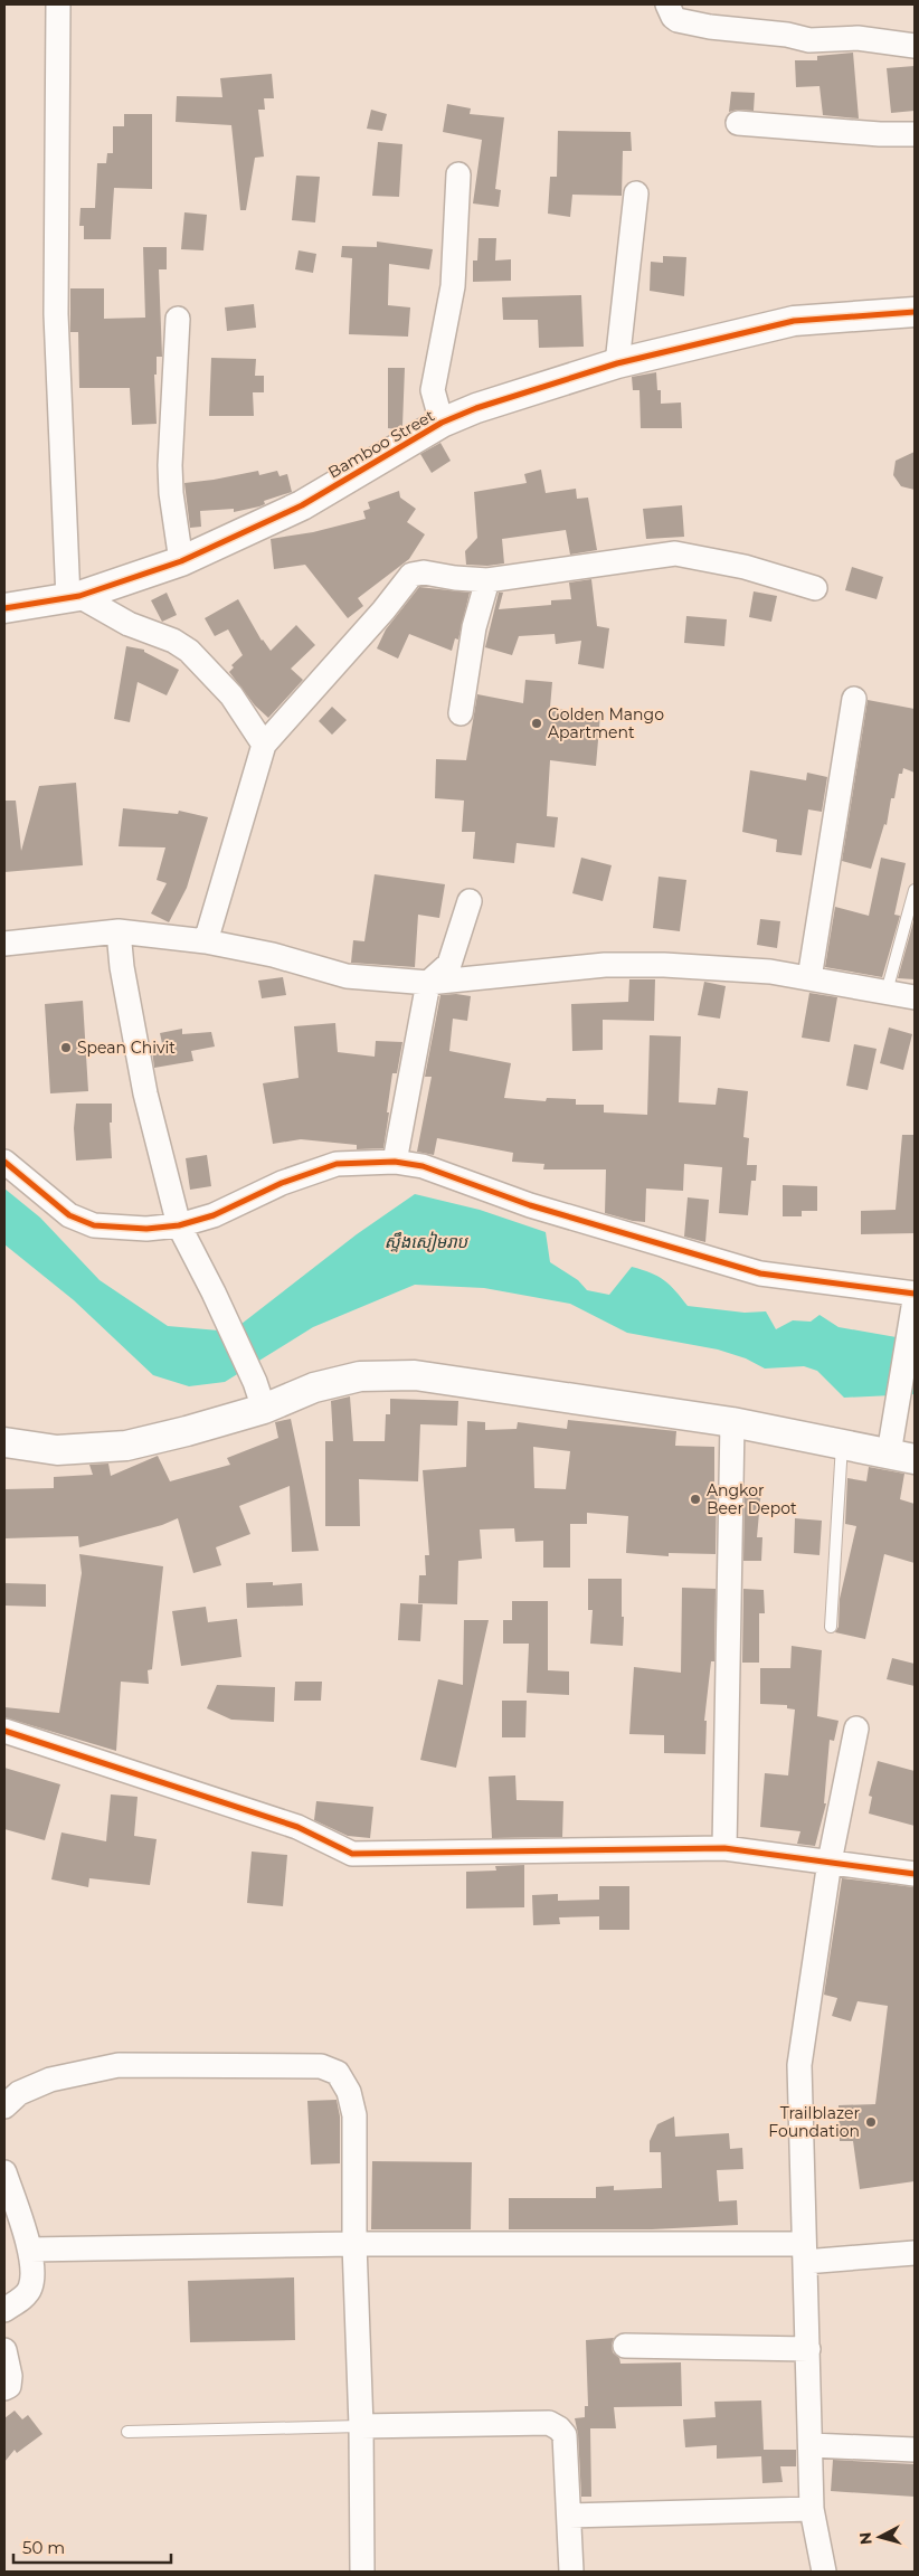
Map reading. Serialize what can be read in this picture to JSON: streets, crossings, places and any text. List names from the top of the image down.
{
  "streets": {
    "street": ["Bamboo Street"]
  },
  "water": ["ស្ទឹងសៀមរាប"],
  "places": [
    "Golden Mango Apartment",
    "Spean Chivit",
    "Angkor Beer Depot",
    "Trailblazer Foundation"
  ],
  "scale_bar": "50 m",
  "north": "left"
}
